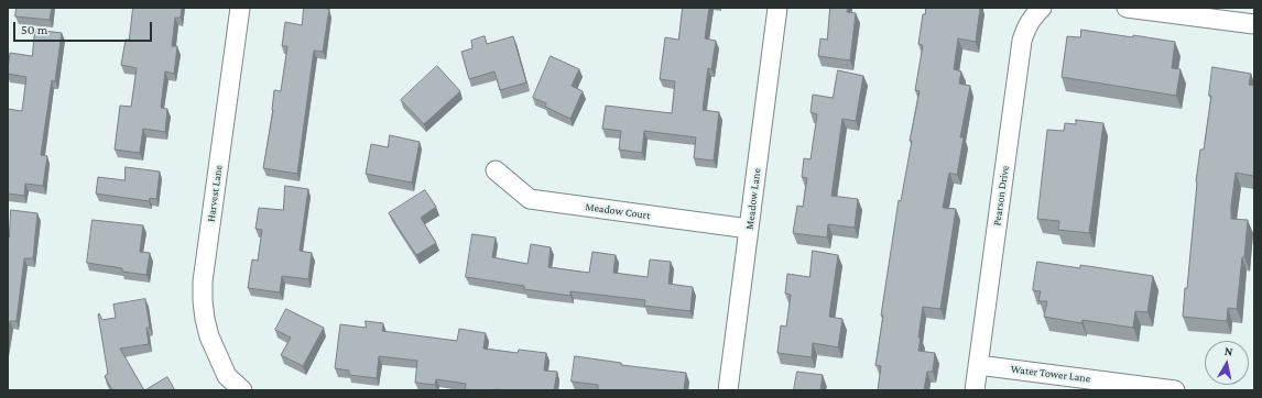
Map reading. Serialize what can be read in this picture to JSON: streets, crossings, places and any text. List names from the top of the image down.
{
  "streets": {
    "street": [
      "Harvest Lane",
      "Pearson Drive",
      "Meadow Lane",
      "Meadow Court",
      "Water Tower Lane"
    ]
  },
  "crossings": [
    ["Pearson Drive", "Water Tower Lane"],
    ["Meadow Lane", "Meadow Court"]
  ],
  "scale_bar": "50 m",
  "north": "top"
}
